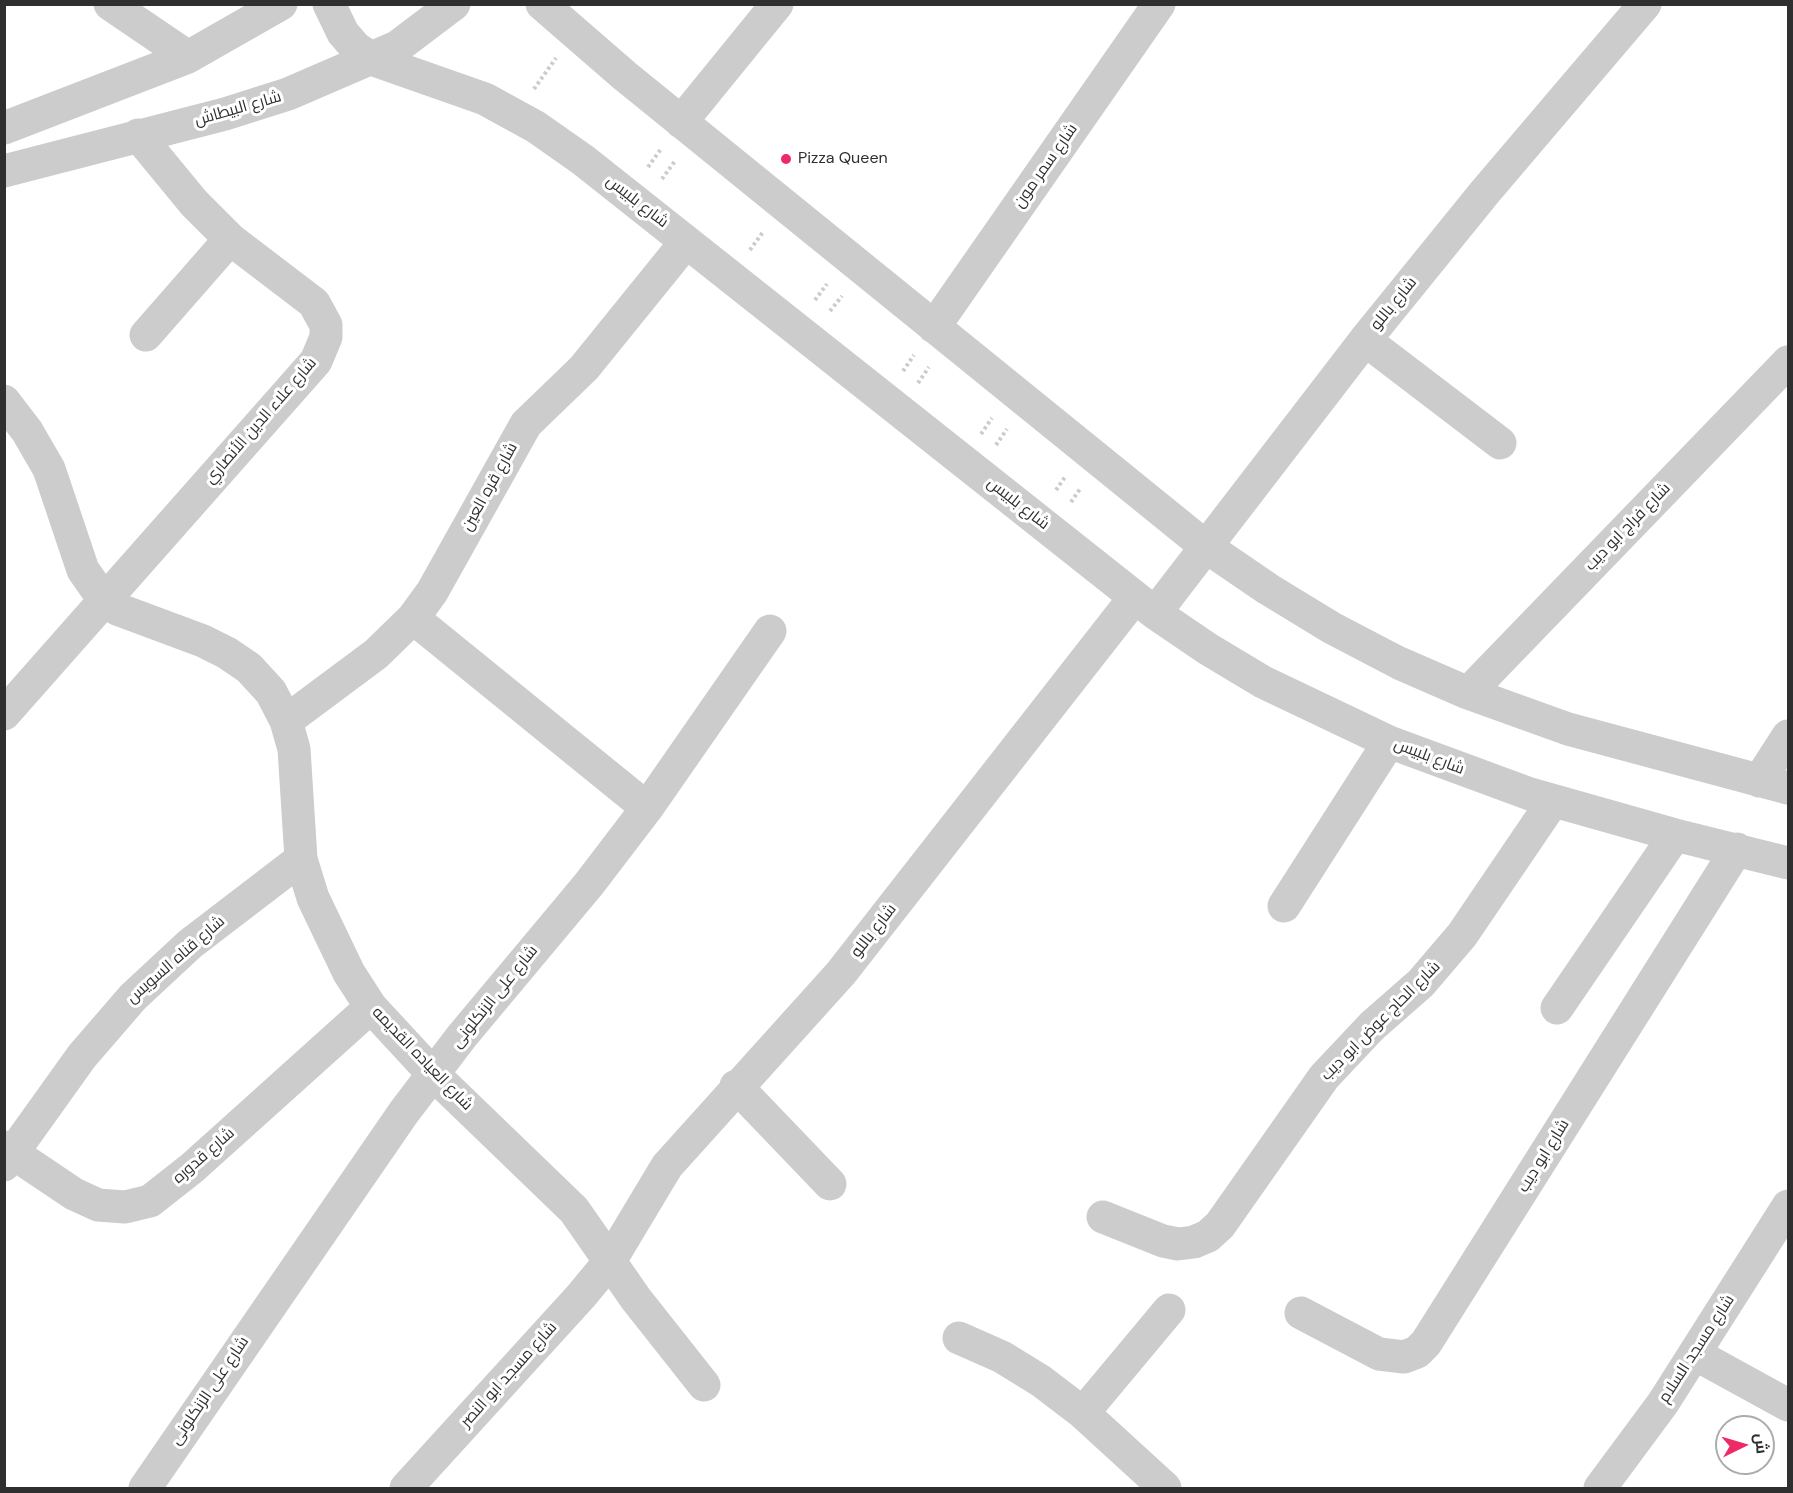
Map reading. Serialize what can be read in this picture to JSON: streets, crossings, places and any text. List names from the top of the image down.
{
  "streets": {
    "street": [
      "شارع البيطاش",
      "شارع سمر مون",
      "شارع بلبيس",
      "شارع باللو",
      "شارع علاء الدين الأنصاري",
      "شارع قره العين",
      "شارع فراج ابو ديب",
      "شارع قناه السويس",
      "شارع على الزنكلونى",
      "شارع الحاج عوض ابو ديب",
      "شارع العياده القديمه",
      "شارع قدوره",
      "شارع ابو ديب",
      "شارع مسجد السلام",
      "شارع مسجد ابو النصر"
    ]
  },
  "crossings": [
    ["شارع البيطاش", "شارع بلبيس"],
    ["شارع البيطاش", "شارع علاء الدين الأنصاري"],
    ["شارع بلبيس", "شارع باللو"],
    ["شارع بلبيس", "شارع قره العين"],
    ["شارع بلبيس", "شارع الحاج عوض ابو ديب"],
    ["شارع بلبيس", "شارع ابو ديب"],
    ["شارع باللو", "شارع العياده القديمه"],
    ["شارع باللو", "شارع مسجد ابو النصر"],
    ["شارع علاء الدين الأنصاري", "شارع العياده القديمه"],
    ["شارع قره العين", "شارع العياده القديمه"],
    ["شارع قناه السويس", "شارع العياده القديمه"],
    ["شارع قناه السويس", "شارع قدوره"],
    ["شارع على الزنكلونى", "شارع العياده القديمه"],
    ["شارع العياده القديمه", "شارع قدوره"],
    ["شارع العياده القديمه", "شارع مسجد ابو النصر"]
  ],
  "places": ["Pizza Queen"],
  "north": "right"
}
